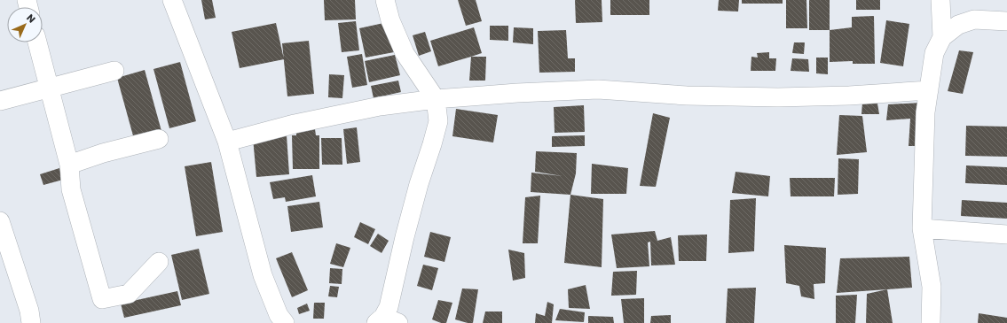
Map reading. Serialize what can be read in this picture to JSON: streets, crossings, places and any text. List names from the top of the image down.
{
  "north": "top right"
}
